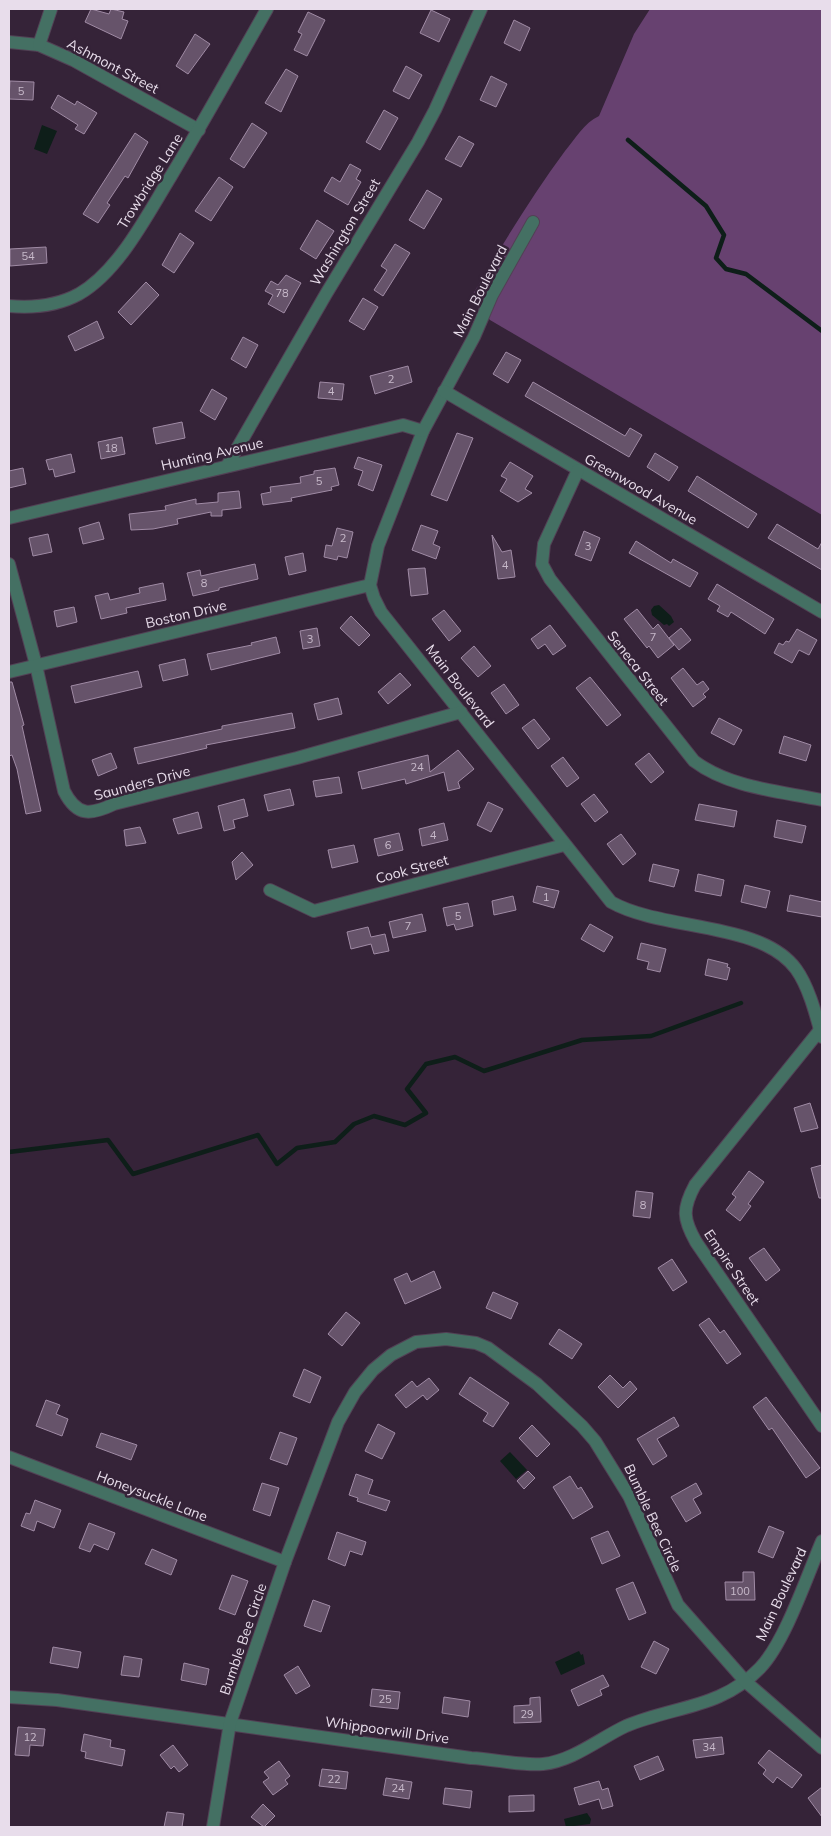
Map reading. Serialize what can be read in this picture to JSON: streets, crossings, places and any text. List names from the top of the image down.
{
  "streets": {
    "street": [
      "Ashmont Street",
      "Trowbridge Lane",
      "Washington Street",
      "Main Boulevard",
      "Hunting Avenue",
      "Greenwood Avenue",
      "Boston Drive",
      "Seneca Street",
      "Saunders Drive",
      "Cook Street",
      "Empire Street",
      "Honeysuckle Lane",
      "Bumble Bee Circle",
      "Whippoorwill Drive"
    ]
  },
  "crossings": [
    ["Ashmont Street", "Trowbridge Lane"],
    ["Washington Street", "Hunting Avenue"],
    ["Main Boulevard", "Hunting Avenue"],
    ["Main Boulevard", "Greenwood Avenue"],
    ["Main Boulevard", "Boston Drive"],
    ["Main Boulevard", "Saunders Drive"],
    ["Main Boulevard", "Cook Street"],
    ["Main Boulevard", "Empire Street"],
    ["Main Boulevard", "Bumble Bee Circle"],
    ["Main Boulevard", "Whippoorwill Drive"],
    ["Greenwood Avenue", "Seneca Street"],
    ["Boston Drive", "Saunders Drive"],
    ["Honeysuckle Lane", "Bumble Bee Circle"],
    ["Bumble Bee Circle", "Whippoorwill Drive"]
  ],
  "house_numbers": [
    "5",
    "54",
    "78",
    "2",
    "4",
    "18",
    "5",
    "2",
    "3",
    "4",
    "8",
    "7",
    "3",
    "24",
    "4",
    "6",
    "1",
    "5",
    "7",
    "8",
    "100",
    "25",
    "29",
    "12",
    "34",
    "22",
    "24"
  ]
}
